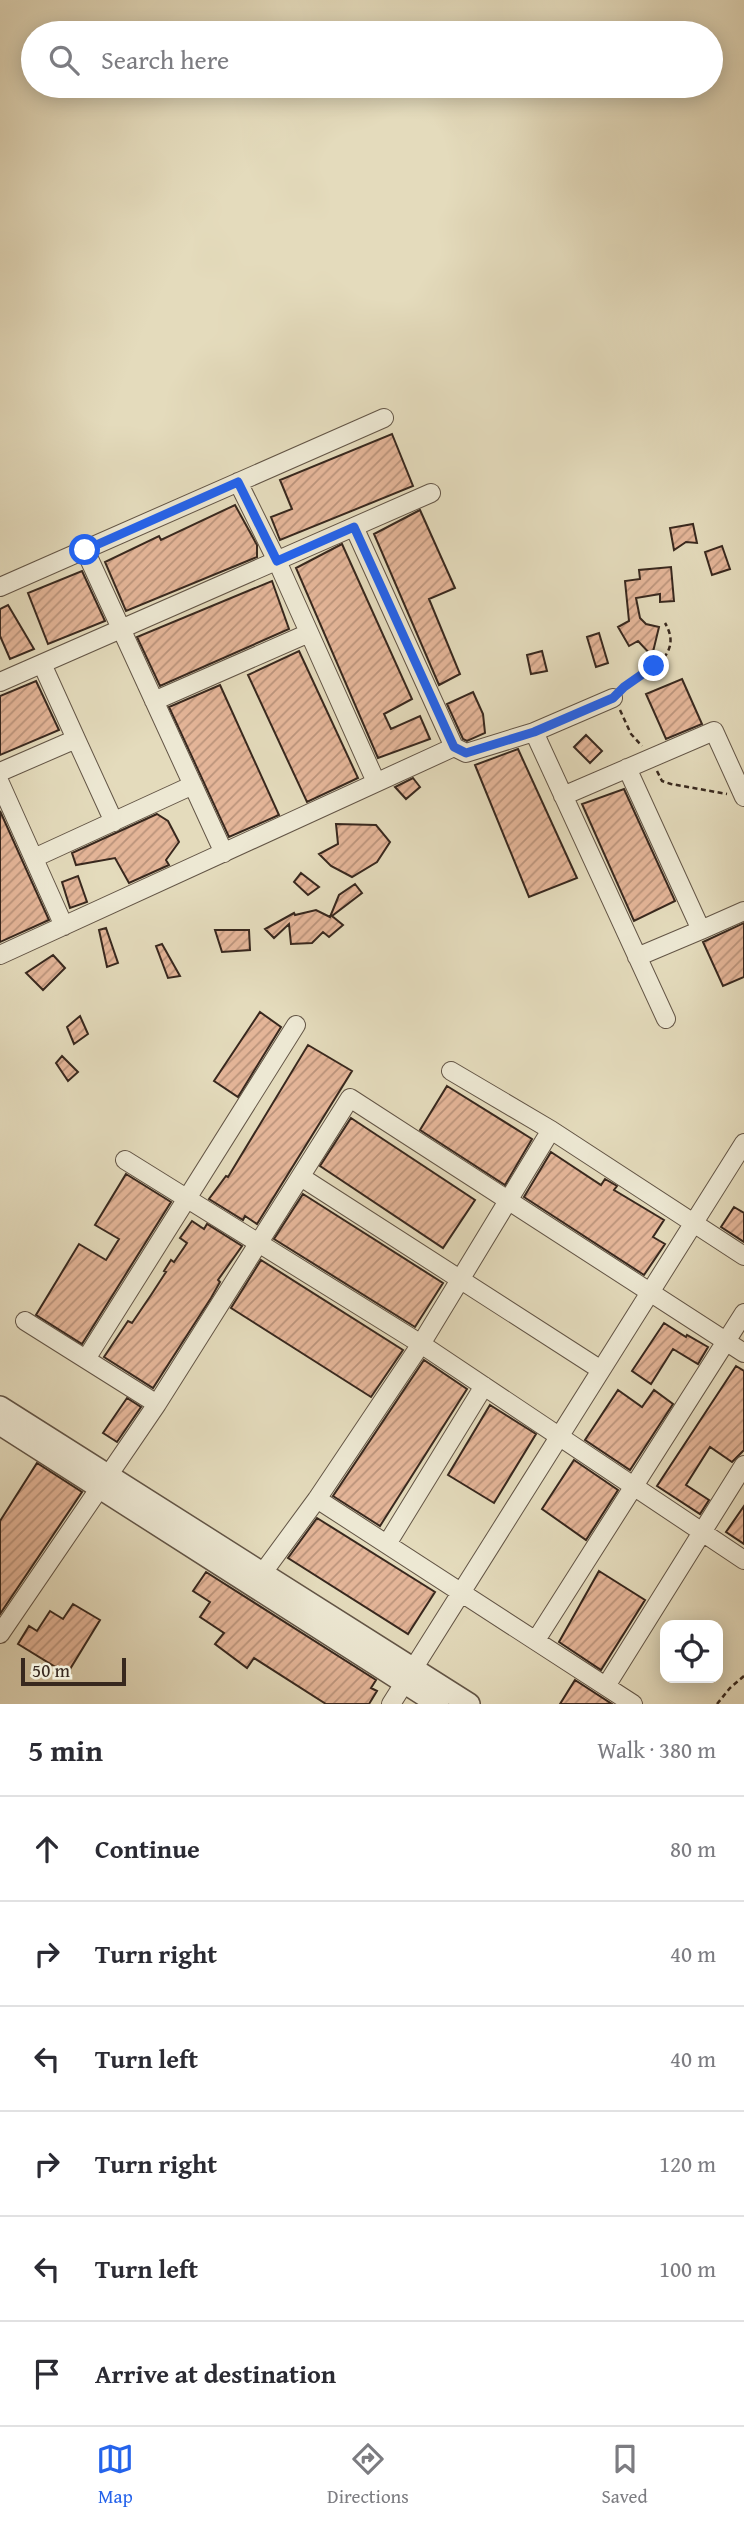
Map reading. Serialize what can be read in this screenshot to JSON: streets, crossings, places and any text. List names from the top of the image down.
{
  "scale_bar": "50 m",
  "page": {
    "search": "Search here",
    "scale": "50 m",
    "heading": ["5 min", "Walk · 380 m"],
    "list": [
      ["Continue", "80 m"],
      ["Turn right", "40 m"],
      ["Turn left", "40 m"],
      ["Turn right", "120 m"],
      ["Turn left", "100 m"],
      "Arrive at destination"
    ],
    "nav": ["Map", "Directions", "Saved"]
  }
}
